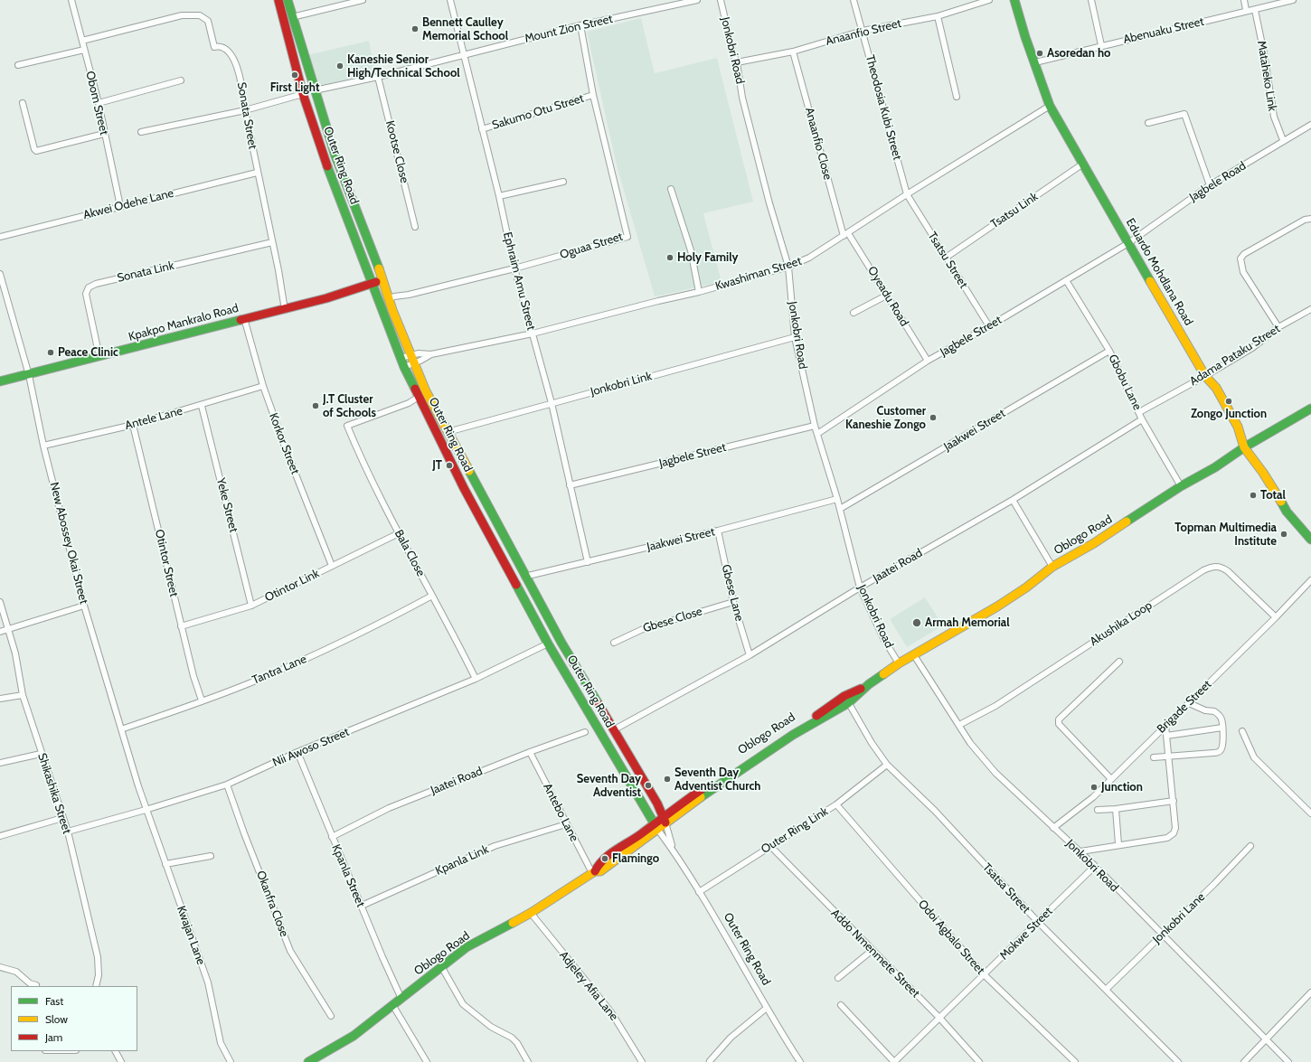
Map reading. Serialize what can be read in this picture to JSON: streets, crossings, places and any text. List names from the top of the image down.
{
  "streets": {
    "main road": [
      "Outer Ring Road",
      "Eduardo Mohdlana Road",
      "Kpakpo Mankralo Road",
      "Oblogo Road"
    ],
    "street": [
      "Mount Zion Street",
      "Abenuaku Street",
      "Anaanfio Street",
      "Jonkobri Road",
      "Mataheko Link",
      "Obom Street",
      "Theodosia Kubi Street",
      "Sakumo Otu Street",
      "Sonata Street",
      "Anaanfio Close",
      "Kootse Close",
      "Jagbele Road",
      "Akwei Odehe Lane",
      "Tsatsu Link",
      "Oguaa Street",
      "Tsatsu Street",
      "Sonata Link",
      "Kwashiman Street",
      "Ephraim Amu Street",
      "Oyeadu Road",
      "Jagbele Street",
      "Adama Pataku Street",
      "Gbobu Lane",
      "Jonkobri Link",
      "Antele Lane",
      "Jaakwei Street",
      "Korkor Street",
      "Yeke Street",
      "New Abossey Okai Street",
      "Bala Close",
      "Otintor Street",
      "Jaatei Road",
      "Otintor Link",
      "Gbese Lane",
      "Gbese Close",
      "Akushika Loop",
      "Tantra Lane",
      "Brigade Street",
      "Nii Awoso Street",
      "Shikashika Street",
      "Antebo Lane",
      "Outer Ring Link",
      "Kpanla Link",
      "Kpanla Street",
      "Tsatsa Street",
      "Okanfra Close",
      "Jonkobri Lane",
      "Mokwe Street",
      "Kwajan Lane",
      "Odoi Agbalo Street",
      "Addo Nmenmete Street",
      "Adjeley Afia Lane"
    ]
  },
  "crossings": [
    ["Mount Zion Street", "Kootse Close"],
    ["Mount Zion Street", "Outer Ring Road"],
    ["Mount Zion Street", "Oguaa Street"],
    ["Mount Zion Street", "Ephraim Amu Street"],
    ["Abenuaku Street", "Mataheko Link"],
    ["Abenuaku Street", "Eduardo Mohdlana Road"],
    ["Anaanfio Street", "Jonkobri Road"],
    ["Anaanfio Street", "Theodosia Kubi Street"],
    ["Anaanfio Street", "Anaanfio Close"],
    ["Jonkobri Road", "Kwashiman Street"],
    ["Jonkobri Road", "Jagbele Street"],
    ["Jonkobri Road", "Jonkobri Link"],
    ["Jonkobri Road", "Jaakwei Street"],
    ["Jonkobri Road", "Oblogo Road"],
    ["Jonkobri Road", "Jaatei Road"],
    ["Jonkobri Road", "Akushika Loop"],
    ["Jonkobri Road", "Brigade Street"],
    ["Jonkobri Road", "Jonkobri Lane"],
    ["Jonkobri Road", "Mokwe Street"],
    ["Mataheko Link", "Jagbele Road"],
    ["Obom Street", "Sonata Street"],
    ["Obom Street", "Akwei Odehe Lane"],
    ["Theodosia Kubi Street", "Tsatsu Street"],
    ["Theodosia Kubi Street", "Kwashiman Street"],
    ["Sakumo Otu Street", "Oguaa Street"],
    ["Sakumo Otu Street", "Ephraim Amu Street"],
    ["Sonata Street", "Akwei Odehe Lane"],
    ["Sonata Street", "Sonata Link"],
    ["Sonata Street", "Kpakpo Mankralo Road"],
    ["Anaanfio Close", "Kwashiman Street"],
    ["Anaanfio Close", "Oyeadu Road"],
    ["Outer Ring Road", "Oguaa Street"],
    ["Outer Ring Road", "Kwashiman Street"],
    ["Outer Ring Road", "Kpakpo Mankralo Road"],
    ["Outer Ring Road", "Jonkobri Link"],
    ["Outer Ring Road", "Jaakwei Street"],
    ["Outer Ring Road", "Oblogo Road"],
    ["Outer Ring Road", "Bala Close"],
    ["Outer Ring Road", "Jaatei Road"],
    ["Outer Ring Road", "Nii Awoso Street"],
    ["Outer Ring Road", "Outer Ring Link"],
    ["Jagbele Road", "Eduardo Mohdlana Road"],
    ["Jagbele Road", "Jagbele Street"],
    ["Tsatsu Link", "Tsatsu Street"],
    ["Tsatsu Link", "Eduardo Mohdlana Road"],
    ["Oguaa Street", "Ephraim Amu Street"],
    ["Tsatsu Street", "Kwashiman Street"],
    ["Tsatsu Street", "Jagbele Street"],
    ["Sonata Link", "Kpakpo Mankralo Road"],
    ["Eduardo Mohdlana Road", "Kwashiman Street"],
    ["Eduardo Mohdlana Road", "Jagbele Street"],
    ["Eduardo Mohdlana Road", "Adama Pataku Street"],
    ["Eduardo Mohdlana Road", "Oblogo Road"],
    ["Kwashiman Street", "Ephraim Amu Street"],
    ["Kwashiman Street", "Oyeadu Road"],
    ["Ephraim Amu Street", "Jagbele Street"],
    ["Ephraim Amu Street", "Jonkobri Link"],
    ["Ephraim Amu Street", "Jaakwei Street"],
    ["Oyeadu Road", "Jagbele Street"],
    ["Kpakpo Mankralo Road", "Korkor Street"],
    ["Kpakpo Mankralo Road", "New Abossey Okai Street"],
    ["Jagbele Street", "Gbobu Lane"],
    ["Adama Pataku Street", "Gbobu Lane"],
    ["Gbobu Lane", "Jaakwei Street"],
    ["Gbobu Lane", "Oblogo Road"],
    ["Gbobu Lane", "Jaatei Road"],
    ["Antele Lane", "Korkor Street"],
    ["Antele Lane", "Yeke Street"],
    ["Antele Lane", "New Abossey Okai Street"],
    ["Antele Lane", "Otintor Street"],
    ["Jaakwei Street", "Gbese Lane"],
    ["Korkor Street", "Otintor Link"],
    ["Yeke Street", "Otintor Link"],
    ["Oblogo Road", "Antebo Lane"],
    ["Oblogo Road", "Kpanla Street"],
    ["Oblogo Road", "Tsatsa Street"],
    ["Oblogo Road", "Adjeley Afia Lane"],
    ["New Abossey Okai Street", "Tantra Lane"],
    ["New Abossey Okai Street", "Nii Awoso Street"],
    ["New Abossey Okai Street", "Kwajan Lane"],
    ["Bala Close", "Otintor Link"],
    ["Bala Close", "Tantra Lane"],
    ["Bala Close", "Nii Awoso Street"],
    ["Otintor Street", "Otintor Link"],
    ["Otintor Street", "Tantra Lane"],
    ["Jaatei Road", "Gbese Lane"],
    ["Jaatei Road", "Antebo Lane"],
    ["Jaatei Road", "Kpanla Street"],
    ["Gbese Lane", "Gbese Close"],
    ["Akushika Loop", "Brigade Street"],
    ["Nii Awoso Street", "Shikashika Street"],
    ["Nii Awoso Street", "Kpanla Street"],
    ["Nii Awoso Street", "Okanfra Close"],
    ["Nii Awoso Street", "Kwajan Lane"],
    ["Antebo Lane", "Kpanla Link"],
    ["Outer Ring Link", "Tsatsa Street"],
    ["Outer Ring Link", "Odoi Agbalo Street"],
    ["Outer Ring Link", "Addo Nmenmete Street"],
    ["Kpanla Link", "Kpanla Street"],
    ["Tsatsa Street", "Jonkobri Lane"],
    ["Tsatsa Street", "Mokwe Street"],
    ["Mokwe Street", "Odoi Agbalo Street"],
    ["Mokwe Street", "Addo Nmenmete Street"]
  ],
  "places": [
    "Bennett Caulley Memorial School",
    "Asoredan ho",
    "Kaneshie Senior High/Technical School",
    "First Light",
    "Holy Family",
    "Peace Clinic",
    "Zongo Junction",
    "J.T Cluster of Schools",
    "Customer Kaneshie Zongo",
    "JT",
    "Total",
    "Topman Multimedia Institute",
    "Armah Memorial",
    "Seventh Day Adventist Church",
    "Seventh Day Adventist",
    "Junction",
    "Flamingo"
  ],
  "legend": ["Fast", "Slow", "Jam"]
}
